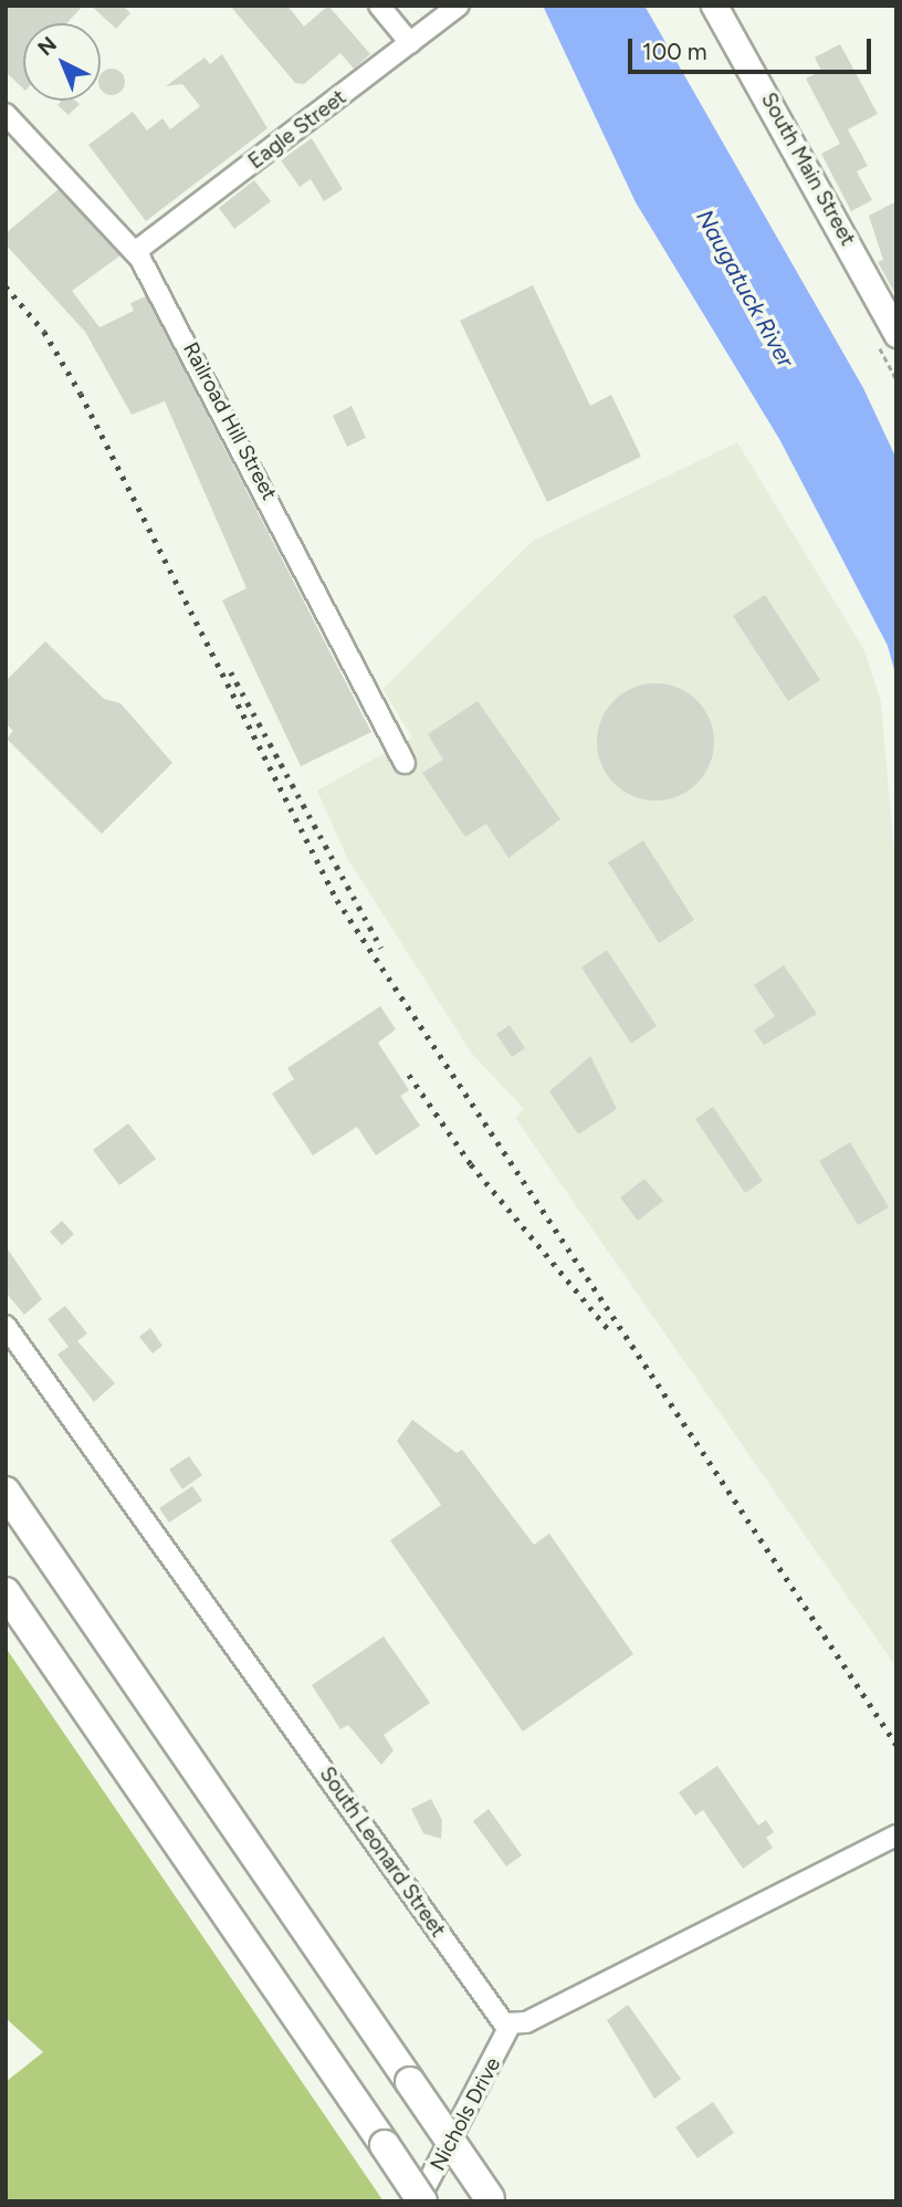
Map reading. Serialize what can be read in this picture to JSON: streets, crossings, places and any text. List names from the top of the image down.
{
  "streets": {
    "main road": ["South Main Street"],
    "street": [
      "Eagle Street",
      "Railroad Hill Street",
      "South Leonard Street",
      "Nichols Drive"
    ]
  },
  "crossings": [
    ["Eagle Street", "Railroad Hill Street"],
    ["South Leonard Street", "Nichols Drive"]
  ],
  "water": ["Naugatuck River"],
  "scale_bar": "100 m",
  "north": "top left"
}
